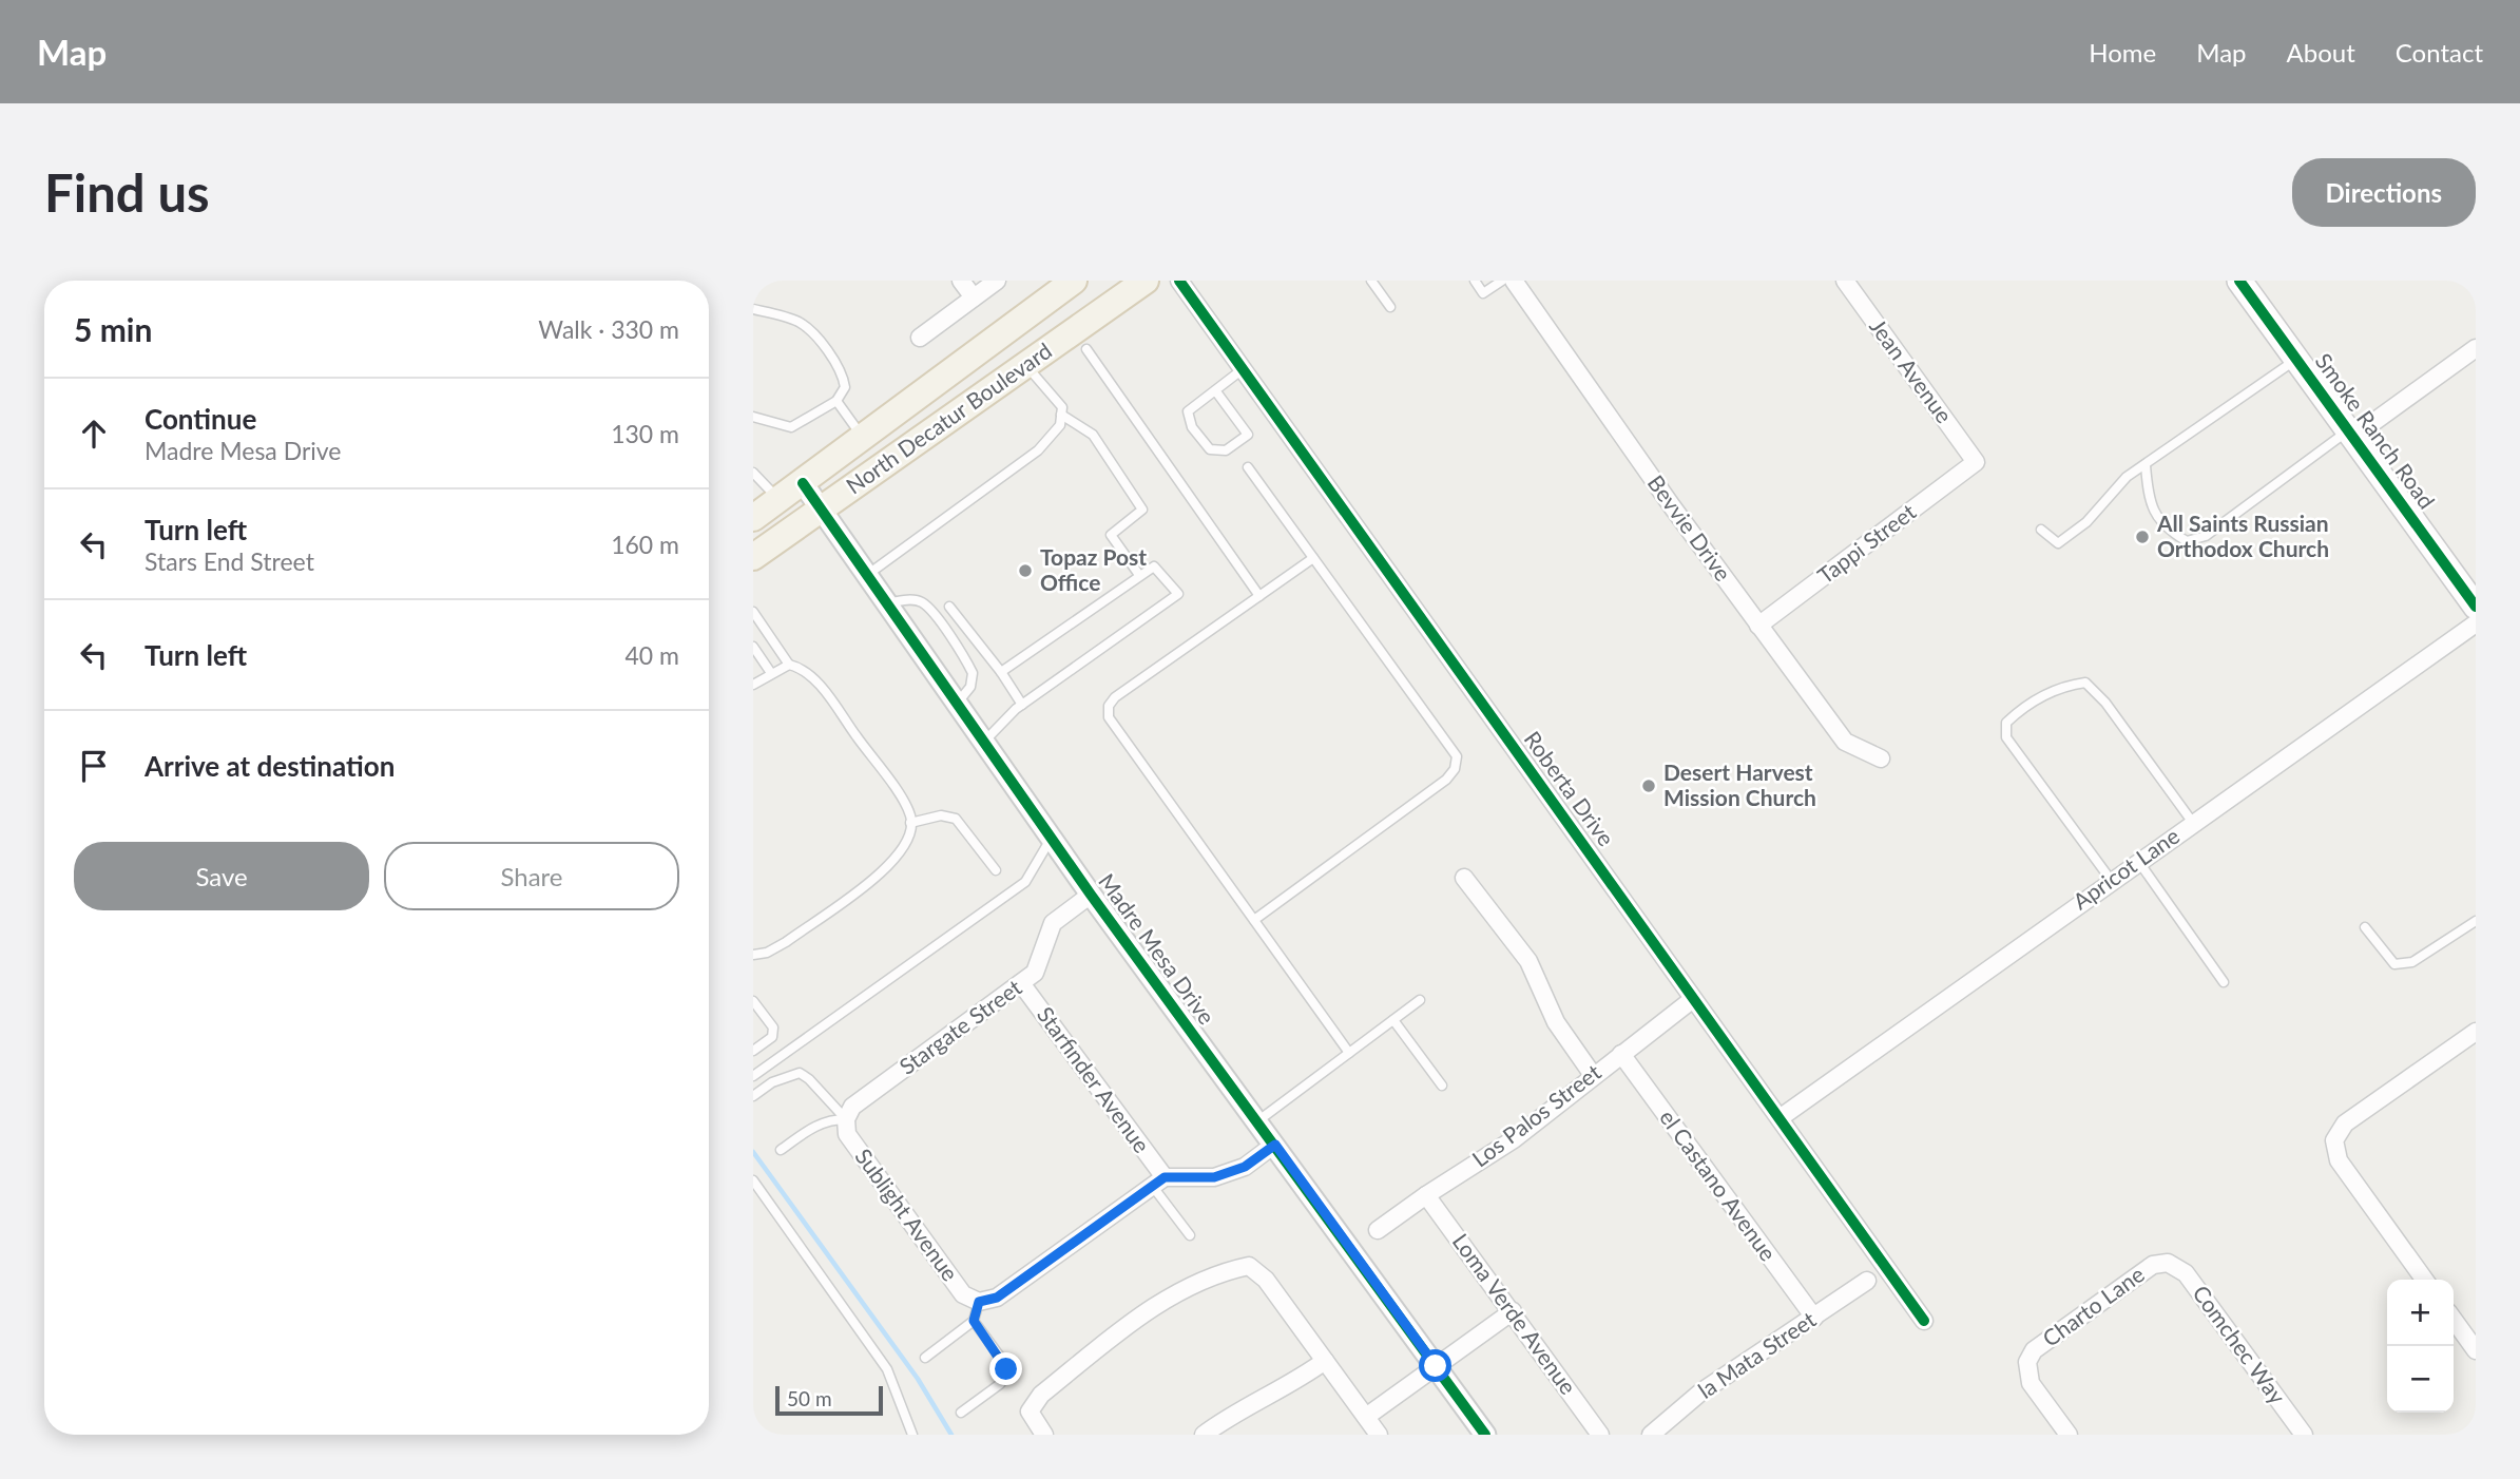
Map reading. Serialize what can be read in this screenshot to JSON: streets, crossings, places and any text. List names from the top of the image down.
{
  "streets": {
    "main road": ["North Decatur Boulevard", "Smoke Ranch Road"],
    "street": [
      "Jean Avenue",
      "Bevvie Drive",
      "Tappi Street",
      "Roberta Drive",
      "Apricot Lane",
      "Madre Mesa Drive",
      "Stargate Street",
      "Starfinder Avenue",
      "Los Palos Street",
      "el Castano Avenue",
      "Sublight Avenue",
      "Charto Lane",
      "Loma Verde Avenue",
      "Comchec Way",
      "la Mata Street"
    ]
  },
  "crossings": [
    ["Jean Avenue", "Tappi Street"],
    ["North Decatur Boulevard", "Madre Mesa Drive"],
    ["Bevvie Drive", "Tappi Street"],
    ["Roberta Drive", "Apricot Lane"],
    ["Roberta Drive", "Los Palos Street"],
    ["Madre Mesa Drive", "Stargate Street"],
    ["Stargate Street", "Starfinder Avenue"],
    ["Stargate Street", "Sublight Avenue"],
    ["Los Palos Street", "el Castano Avenue"],
    ["Los Palos Street", "Loma Verde Avenue"],
    ["el Castano Avenue", "la Mata Street"],
    ["Charto Lane", "Comchec Way"]
  ],
  "places": ["All Saints Russian Orthodox Church", "Topaz Post Office", "Desert Harvest Mission Church"],
  "scale_bar": "50 m",
  "page": {
    "header": "Map",
    "nav": [
      "Home",
      "Map",
      "About",
      "Contact"
    ],
    "buttons": [
      "Directions",
      ["Save", "Share"]
    ],
    "title": "Find us",
    "heading": ["5 min", "Walk · 330 m"],
    "list": [
      ["Continue", "Madre Mesa Drive", "130 m"],
      ["Turn left", "Stars End Street", "160 m"],
      ["Turn left", "40 m"],
      "Arrive at destination"
    ],
    "map_buttons": ["+", "−"],
    "scale": "50 m"
  }
}
